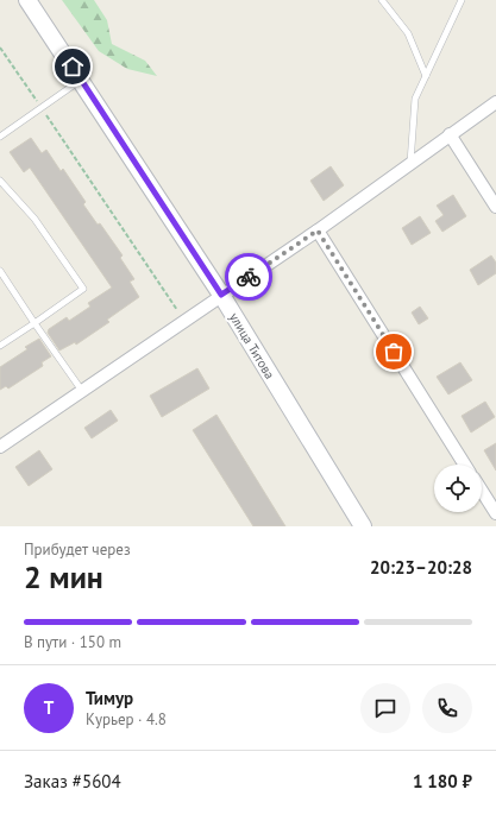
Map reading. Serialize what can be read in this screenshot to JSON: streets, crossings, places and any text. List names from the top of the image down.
{
  "streets": {
    "main road": ["улица Титова"]
  },
  "page": {
    "heading": ["2 мин", "Прибудет через", "20:23–20:28"],
    "panel": [
      "Тимур",
      "Курьер · 4.8",
      "Заказ #5604",
      "1 180 ₽"
    ],
    "bar": "В пути · 150 m",
    "round": "Т"
  }
}
